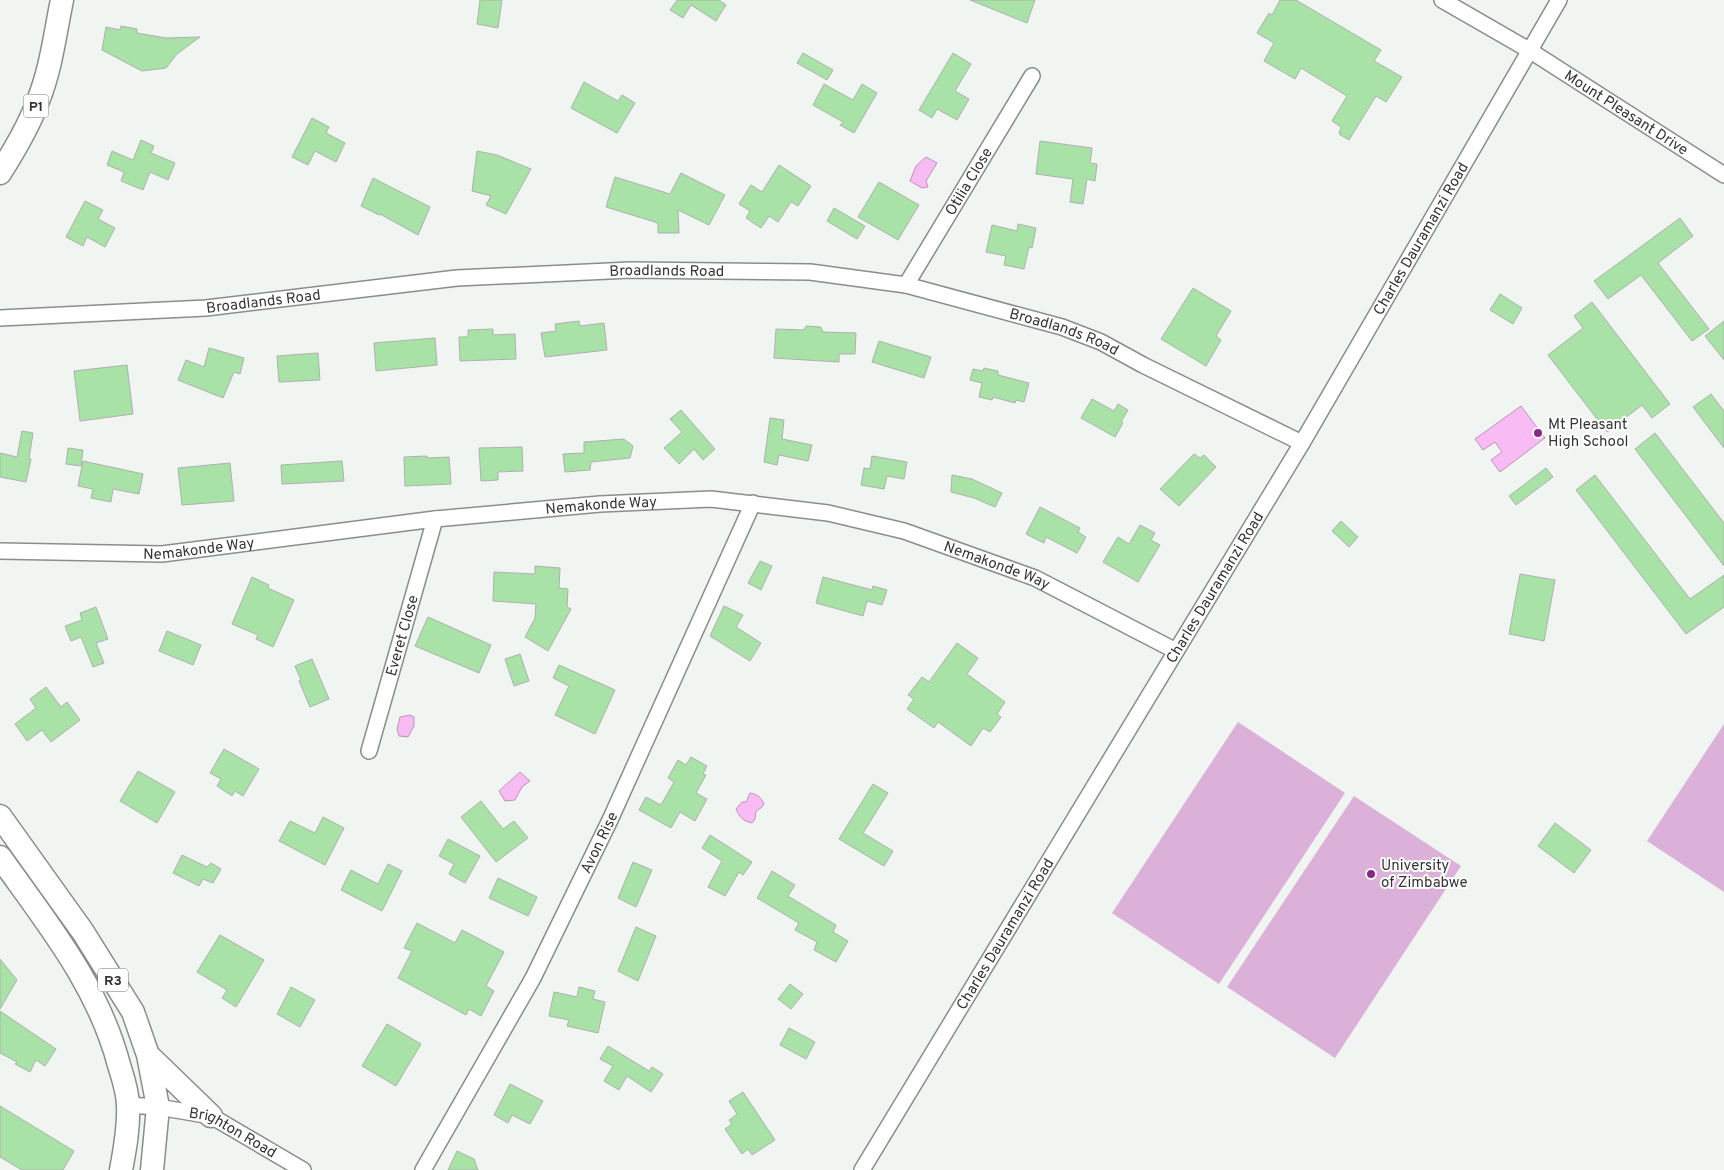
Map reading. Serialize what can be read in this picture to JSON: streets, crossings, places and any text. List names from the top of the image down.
{
  "streets": {
    "highway": ["P1", "R3"],
    "street": [
      "Mount Pleasant Drive",
      "Otilia Close",
      "Charles Dauramanzi Road",
      "Broadlands Road",
      "Nemakonde Way",
      "Everet Close",
      "Avon Rise",
      "Brighton Road"
    ]
  },
  "crossings": [
    ["Mount Pleasant Drive", "Charles Dauramanzi Road"],
    ["Otilia Close", "Broadlands Road"],
    ["Charles Dauramanzi Road", "Broadlands Road"],
    ["Charles Dauramanzi Road", "Nemakonde Way"],
    ["Nemakonde Way", "Everet Close"],
    ["Nemakonde Way", "Avon Rise"],
    ["R3", "Brighton Road"]
  ],
  "places": ["Mt Pleasant High School", "University of Zimbabwe"]
}
